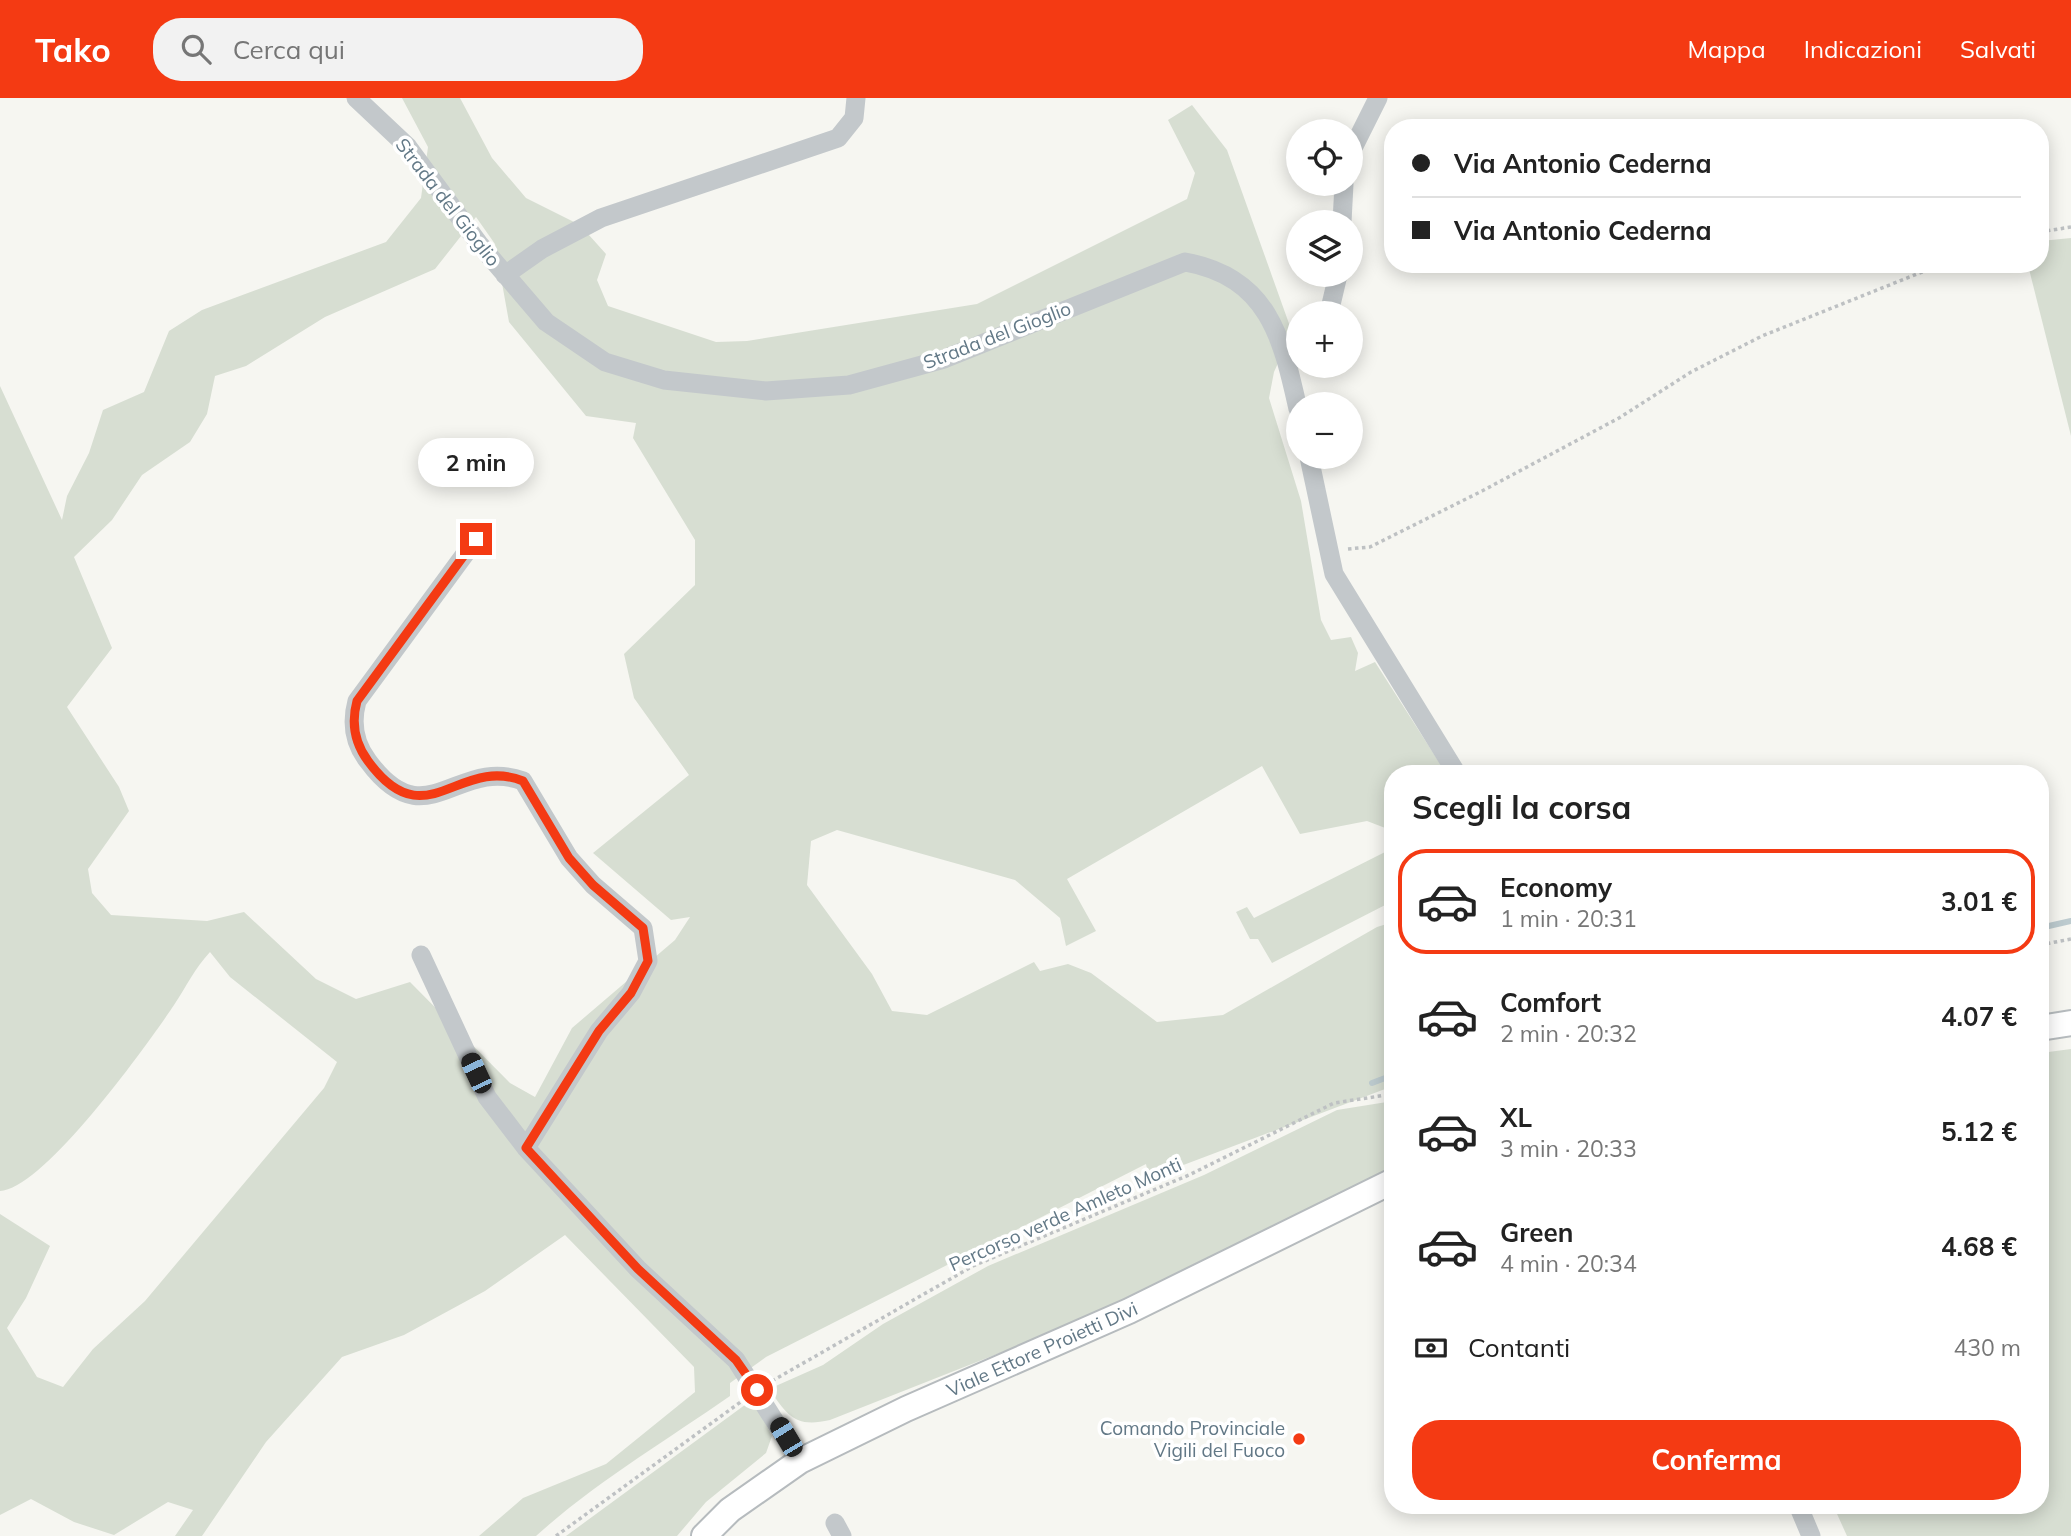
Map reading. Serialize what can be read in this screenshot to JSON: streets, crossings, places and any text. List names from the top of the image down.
{
  "streets": {
    "main road": ["Viale Ettore Proietti Divi"],
    "street": ["Strada del Gioglio"],
    "path": ["Percorso verde Amleto Monti"]
  },
  "places": ["Comando Provinciale Vigili del Fuoco"],
  "page": {
    "header": "Tako",
    "search": "Cerca qui",
    "nav": ["Mappa", "Indicazioni", "Salvati"],
    "map_buttons": ["+", "−"],
    "banner": ["Via Antonio Cederna", "Via Antonio Cederna"],
    "bubble": "2 min",
    "heading": "Scegli la corsa",
    "list": [
      {
        "name": "Economy",
        "note": "1 min · 20:31",
        "value": "3.01 €"
      },
      {
        "name": "Comfort",
        "note": "2 min · 20:32",
        "value": "4.07 €"
      },
      {
        "name": "XL",
        "note": "3 min · 20:33",
        "value": "5.12 €"
      },
      {
        "name": "Green",
        "note": "4 min · 20:34",
        "value": "4.68 €"
      }
    ],
    "pay": ["Contanti", "430 m"],
    "buttons": "Conferma"
  }
}
